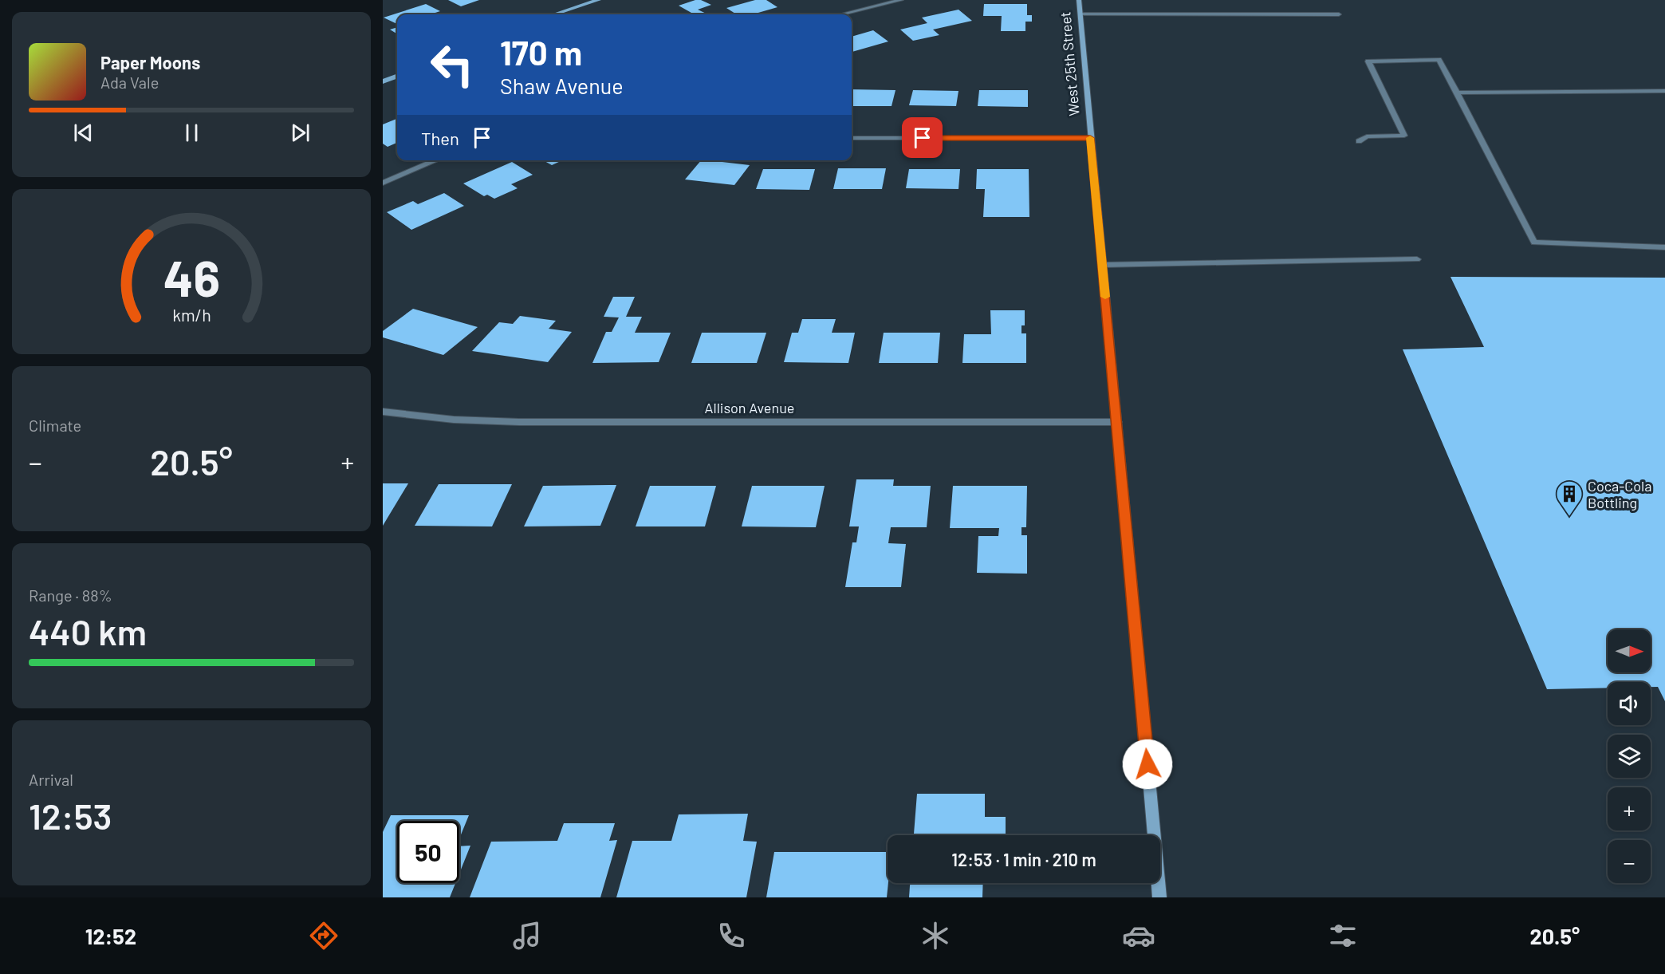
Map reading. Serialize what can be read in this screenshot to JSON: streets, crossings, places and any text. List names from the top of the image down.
{
  "streets": {
    "main road": ["West 25th Street"],
    "street": ["Allison Avenue"]
  },
  "crossings": [
    ["West 25th Street", "Allison Avenue"]
  ],
  "places": {
    "building": ["Coca-Cola Bottling"]
  },
  "north": "right",
  "page": {
    "turn": ["170 m", "Shaw Avenue"],
    "song": ["Paper Moons", "Ada Vale"],
    "then": "Then",
    "tile": [
      "Climate",
      ["Range · 88%", "440 km"],
      ["Arrival", "12:53"]
    ],
    "heat": ["−", "20.5°", "+"],
    "map_buttons": ["+", "−"],
    "limit": "50",
    "trip": "12:53 · 1 min · 210 m",
    "tabs": ["12:52", "20.5°"],
    "gauge": ["46", "km/h"]
  }
}
